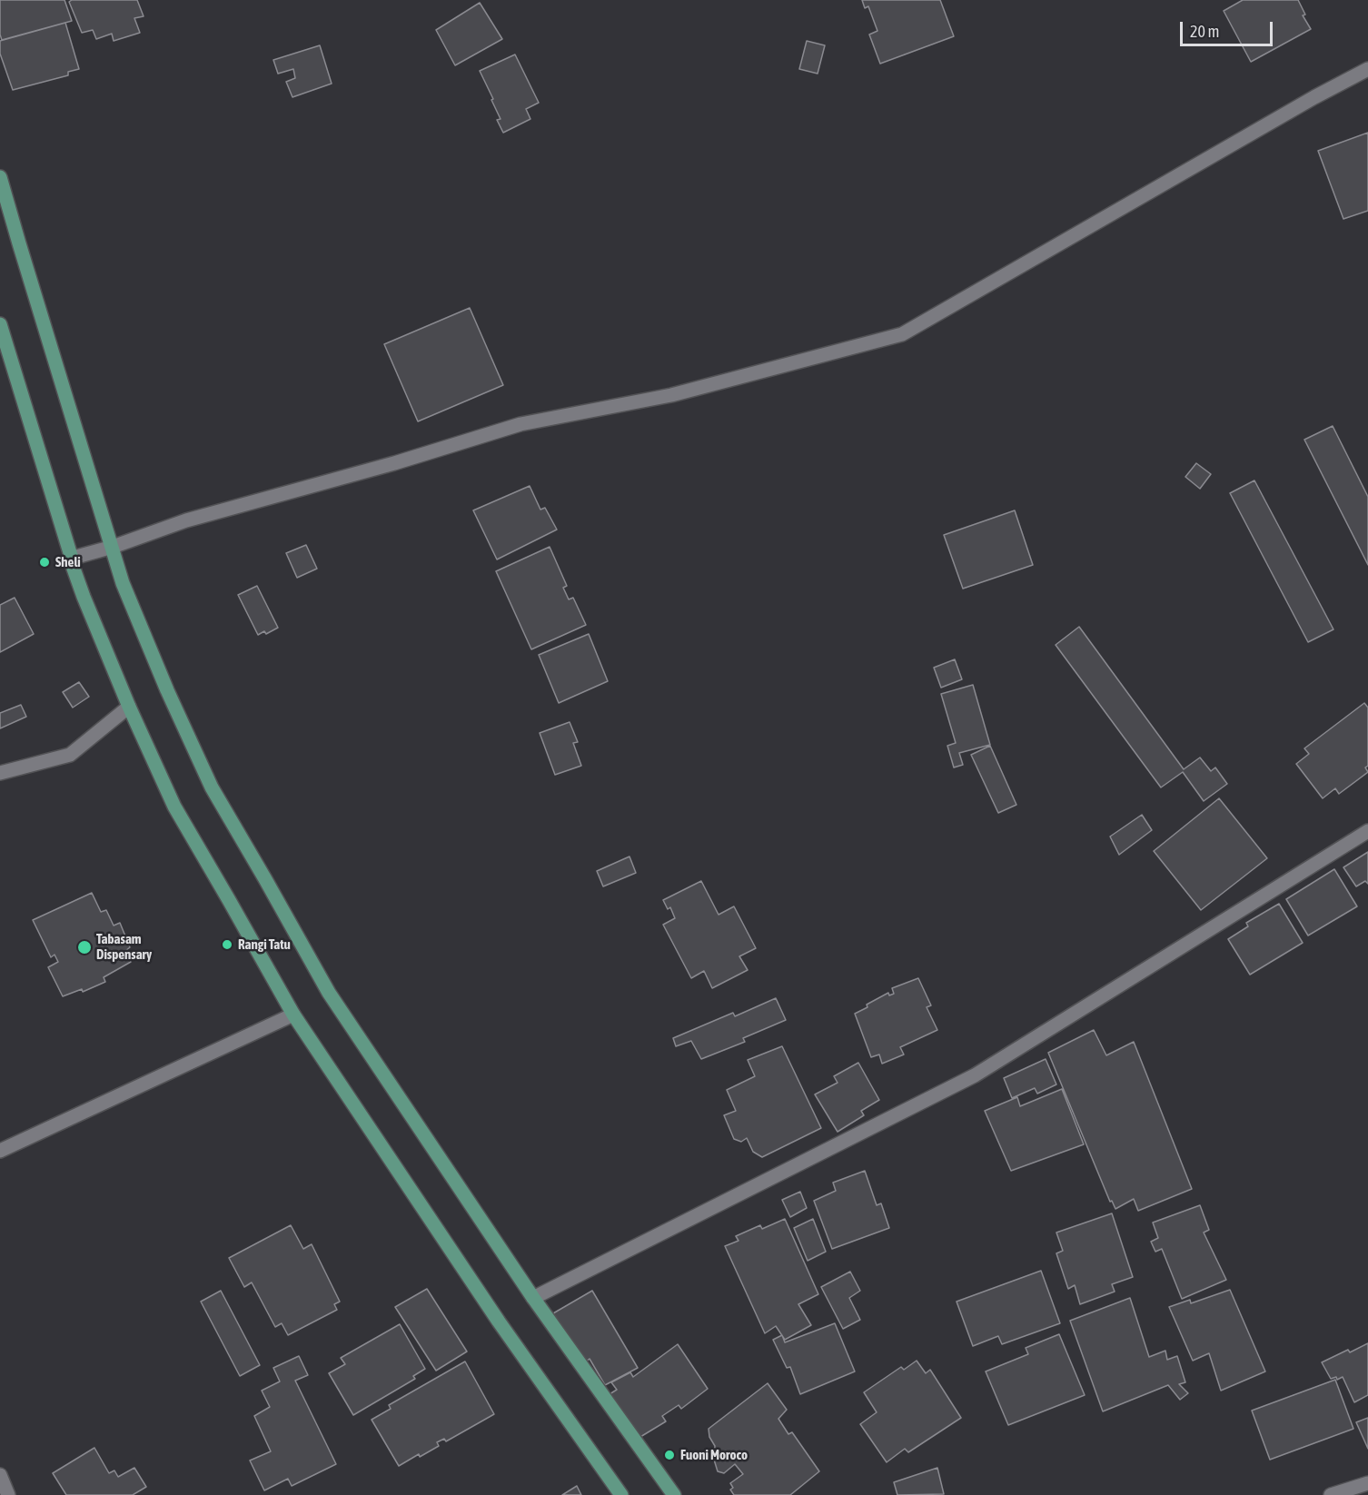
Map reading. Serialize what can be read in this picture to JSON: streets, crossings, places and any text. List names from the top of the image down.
{
  "places": [
    "Sheli",
    "Rangi Tatu",
    "Tabasam Dispensary",
    "Fuoni Moroco"
  ],
  "scale_bar": "20 m"
}
